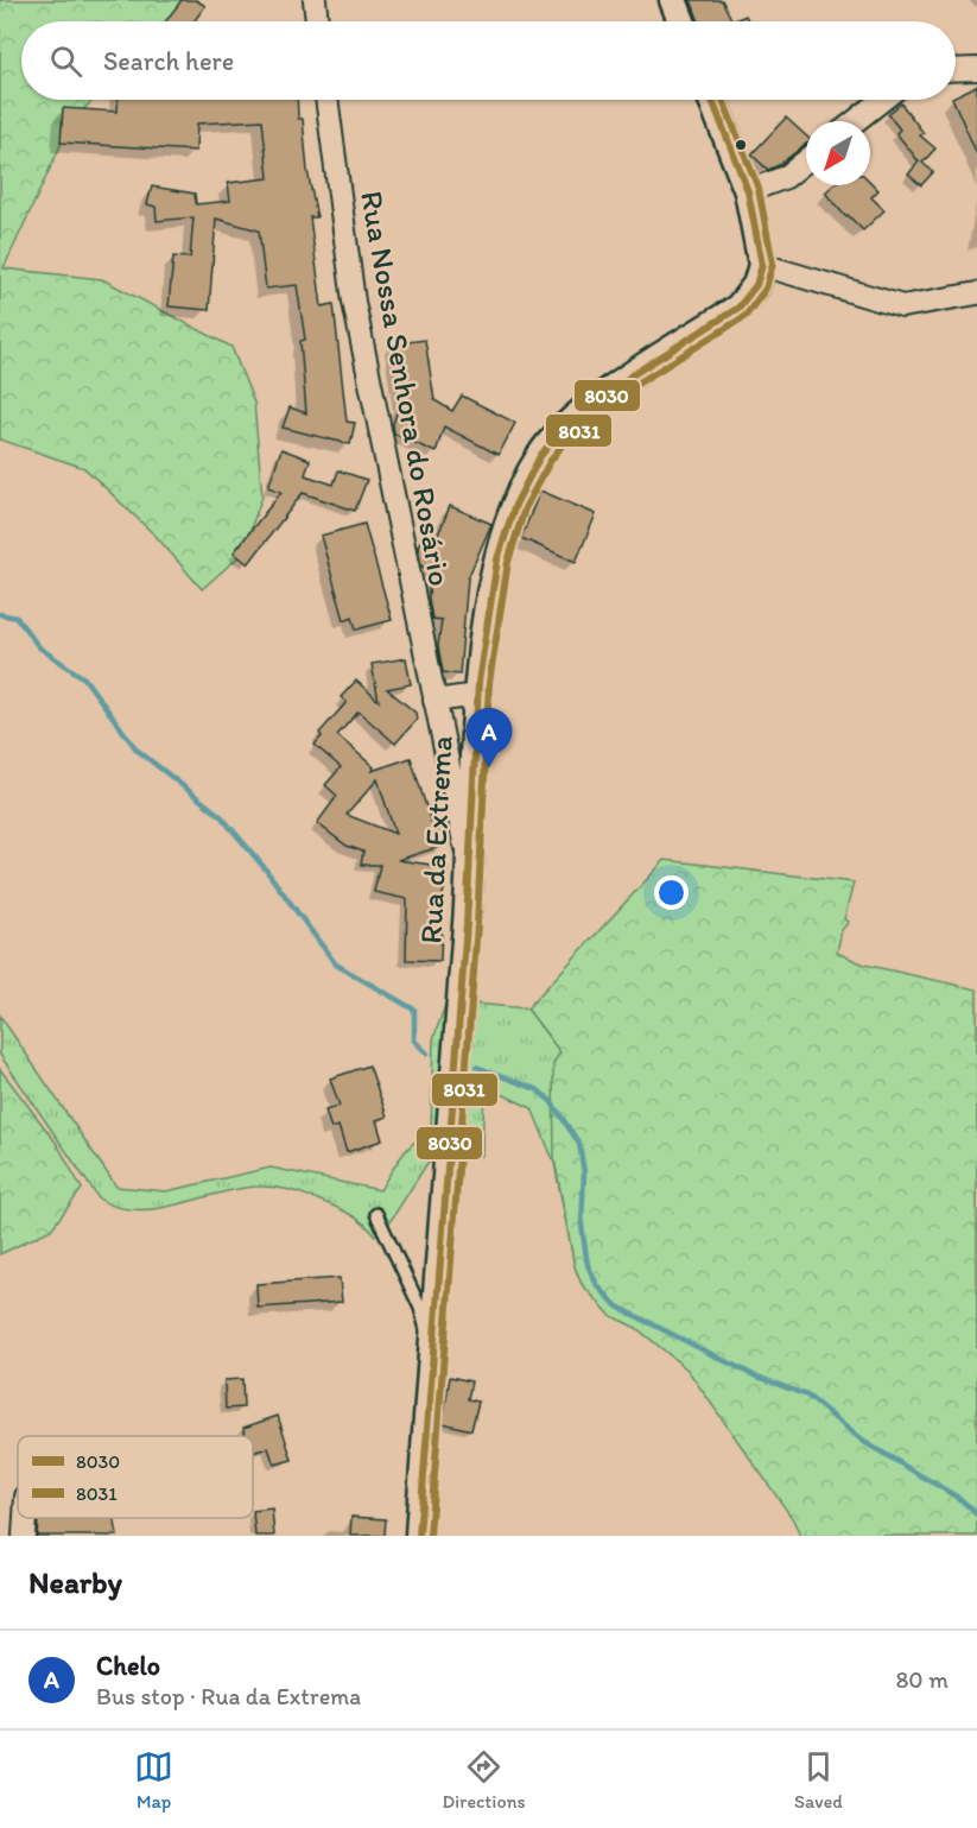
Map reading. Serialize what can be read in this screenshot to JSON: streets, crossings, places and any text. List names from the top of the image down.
{
  "streets": {
    "street": ["Rua Nossa Senhora do Rosário", "Rua da Extrema"]
  },
  "crossings": [
    ["Rua Nossa Senhora do Rosário", "Rua da Extrema"]
  ],
  "lines": ["transit line 8030", "transit line 8031"],
  "legend": ["8030", "8031"],
  "north": "bottom left",
  "page": {
    "search": "Search here",
    "pins": "A",
    "heading": "Nearby",
    "list": [
      {
        "mark": "A",
        "name": "Chelo",
        "note": "Bus stop · Rua da Extrema",
        "value": "80 m"
      }
    ],
    "nav": ["Map", "Directions", "Saved"]
  }
}
